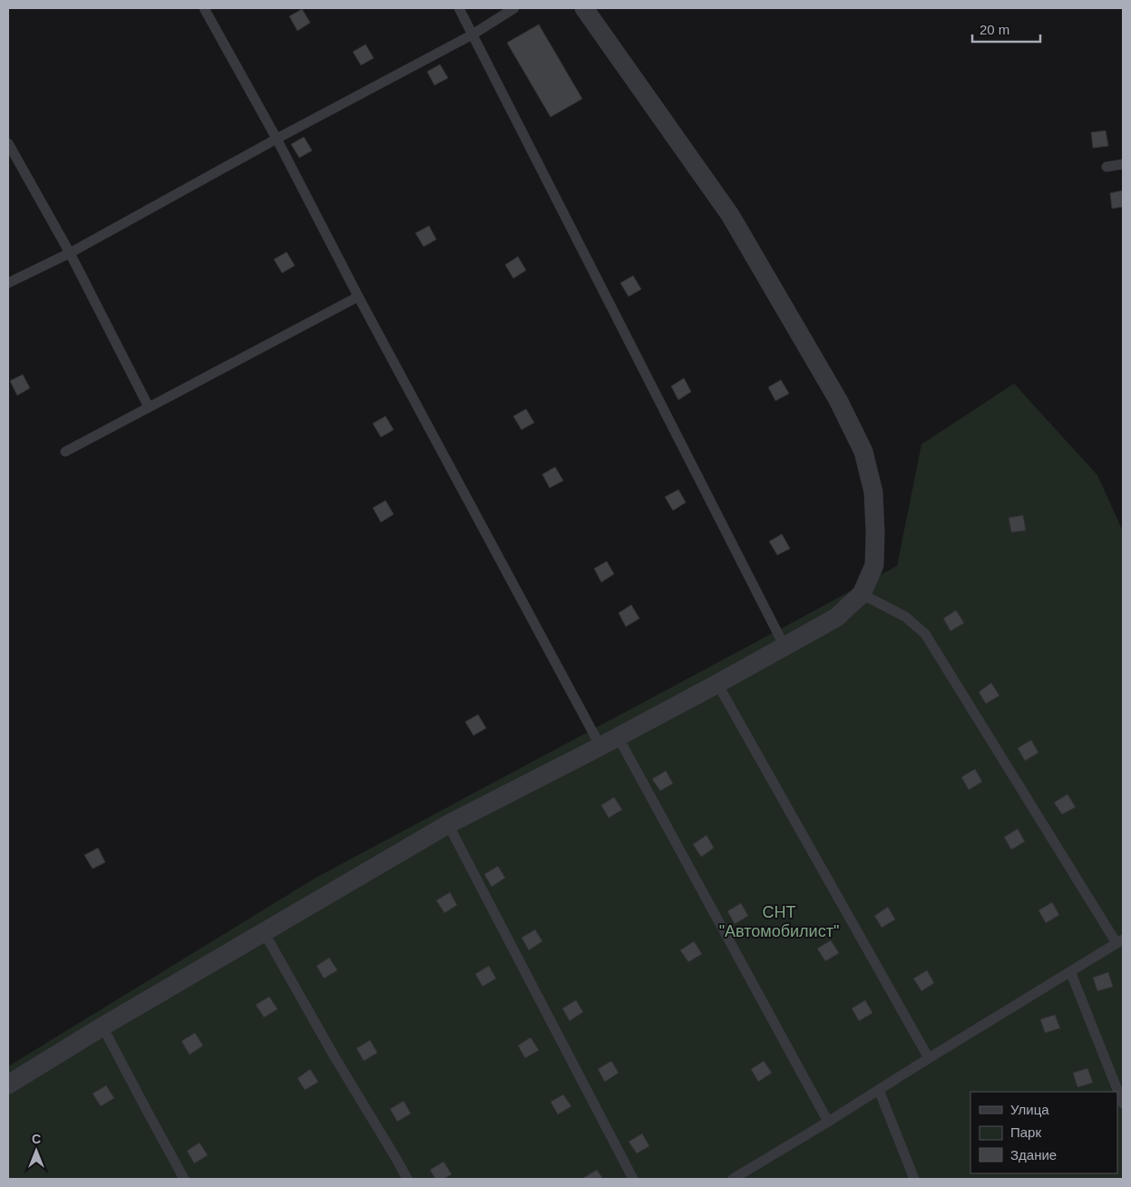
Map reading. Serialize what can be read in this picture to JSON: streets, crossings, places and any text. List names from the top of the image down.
{
  "parks": ["СНТ \"Автомобилист\""],
  "legend": ["Улица", "Парк", "Здание"],
  "scale_bar": "20 m",
  "north": "top"
}
